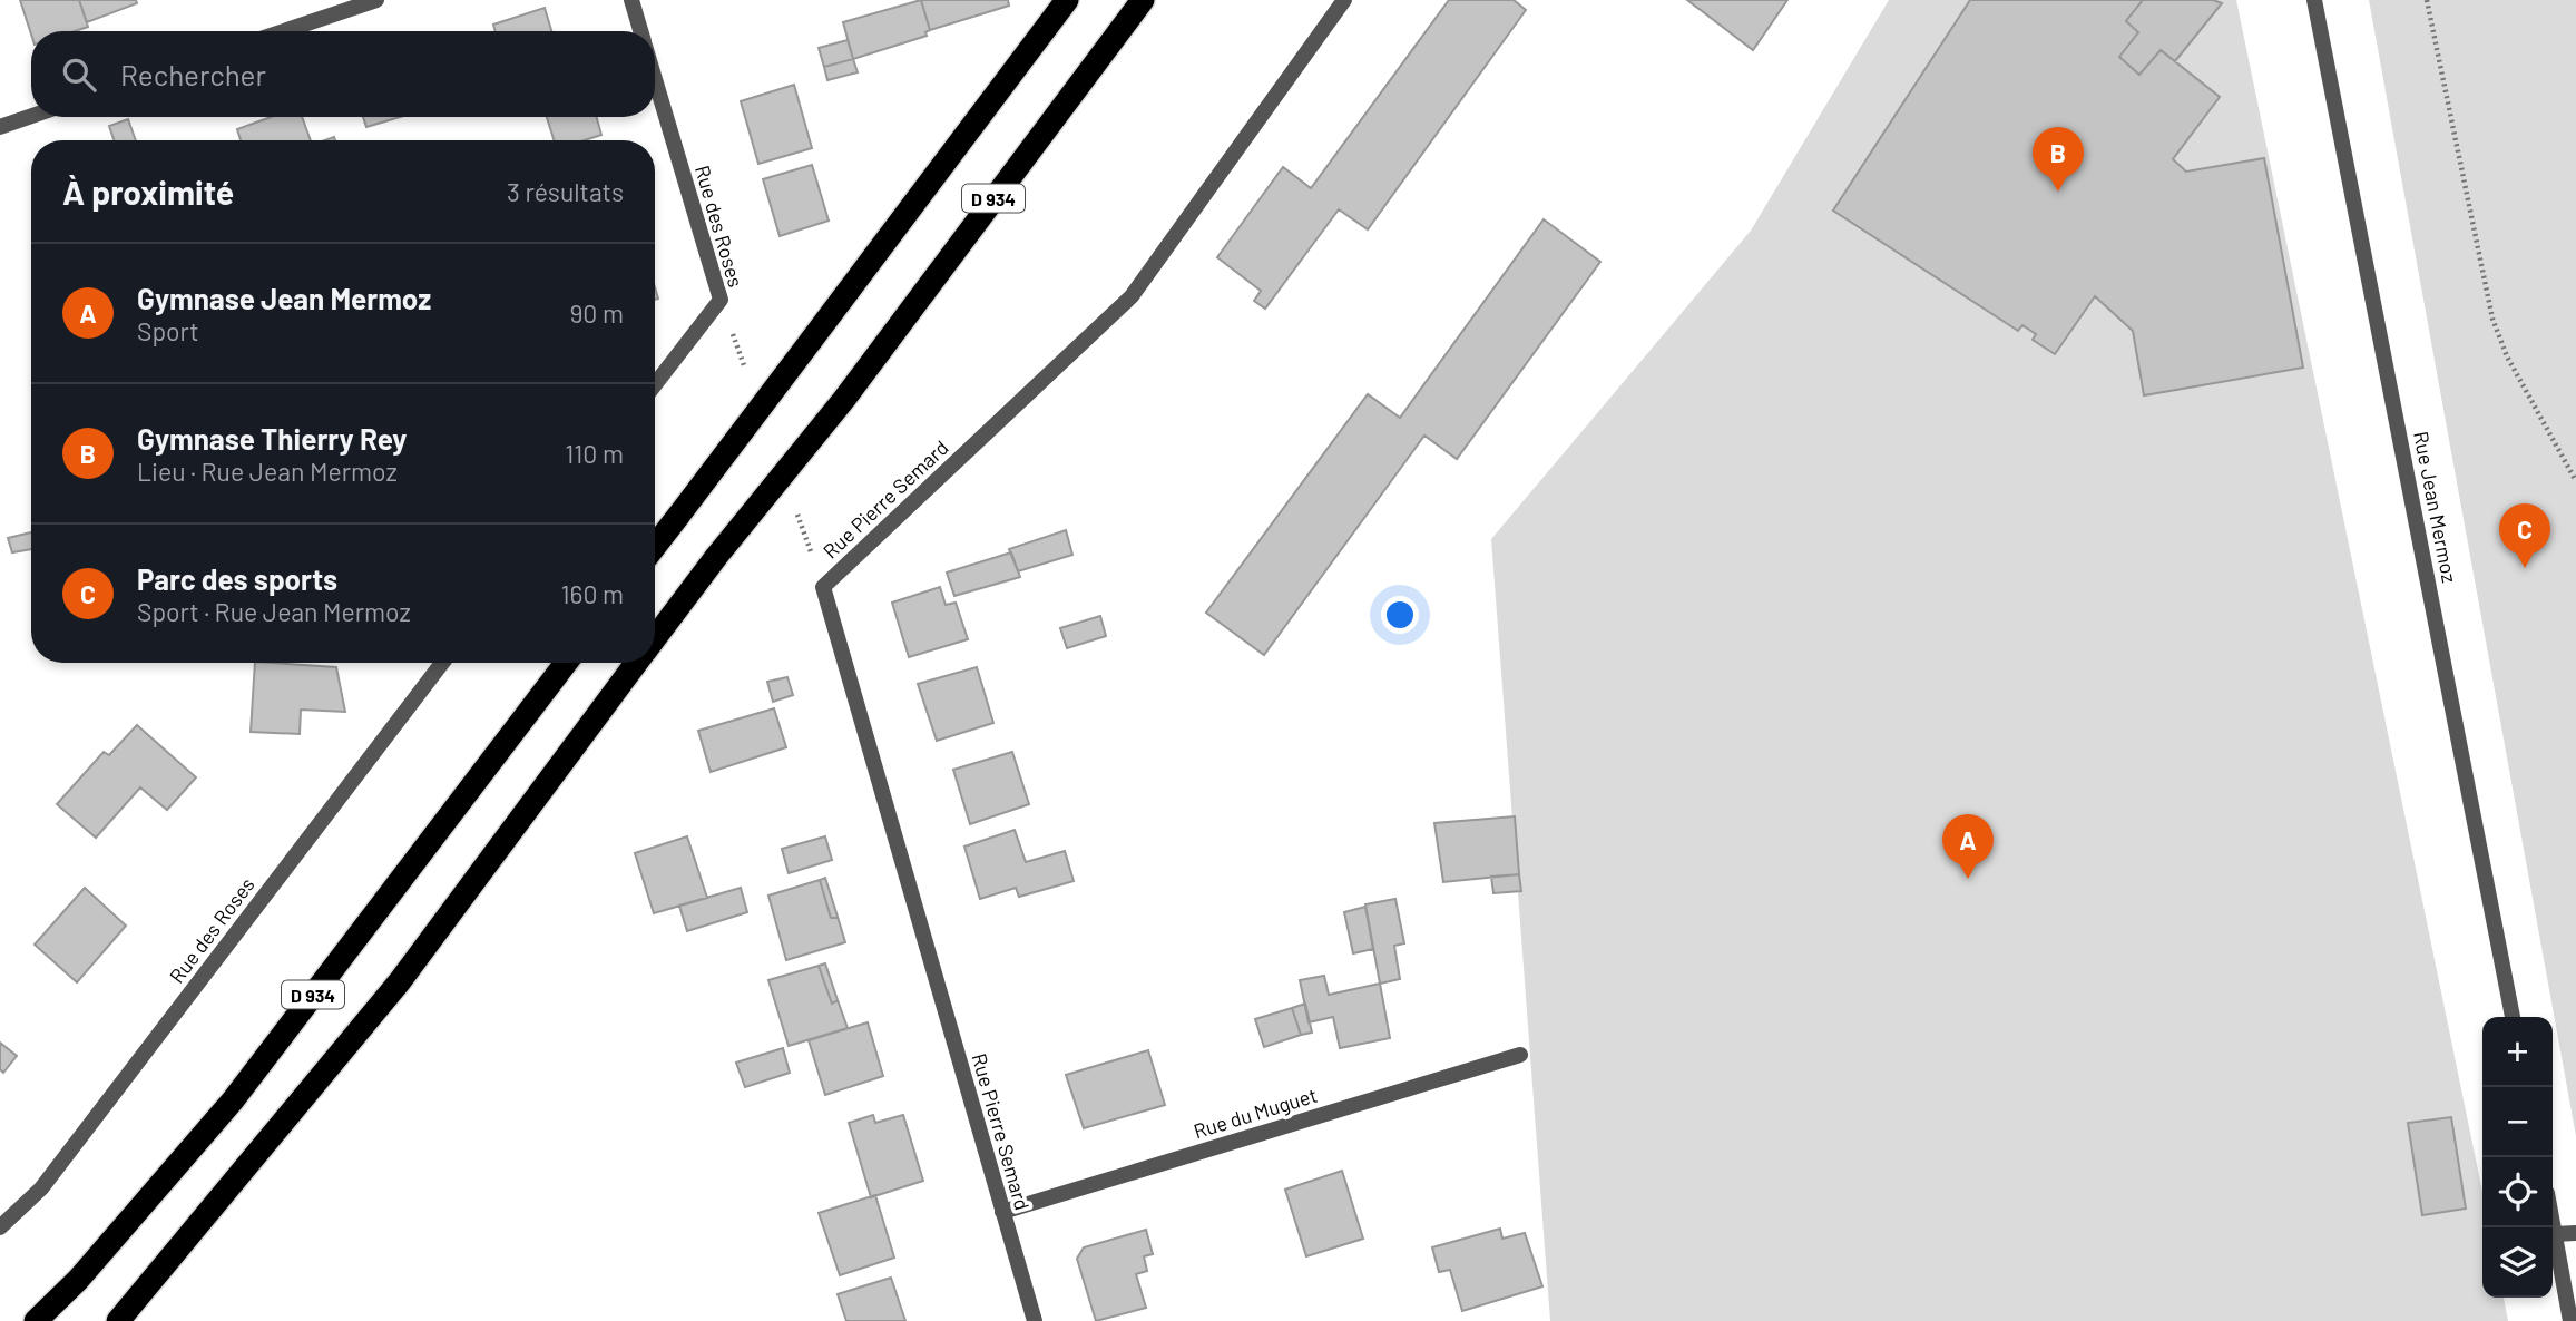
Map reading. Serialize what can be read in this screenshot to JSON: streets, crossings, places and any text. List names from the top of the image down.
{
  "streets": {
    "highway": ["D 934"],
    "street": [
      "Rue des Roses",
      "Rue Pierre Semard",
      "Rue Jean Mermoz",
      "Rue du Muguet"
    ]
  },
  "crossings": [
    ["Rue Pierre Semard", "Rue du Muguet"]
  ],
  "page": {
    "search": "Rechercher",
    "pins": ["B", "C", "A"],
    "heading": ["À proximité", "3 résultats"],
    "list": [
      {
        "mark": "A",
        "name": "Gymnase Jean Mermoz",
        "note": "Sport",
        "value": "90 m"
      },
      {
        "mark": "B",
        "name": "Gymnase Thierry Rey",
        "note": "Lieu · Rue Jean Mermoz",
        "value": "110 m"
      },
      {
        "mark": "C",
        "name": "Parc des sports",
        "note": "Sport · Rue Jean Mermoz",
        "value": "160 m"
      }
    ],
    "map_buttons": ["+", "−"]
  }
}
